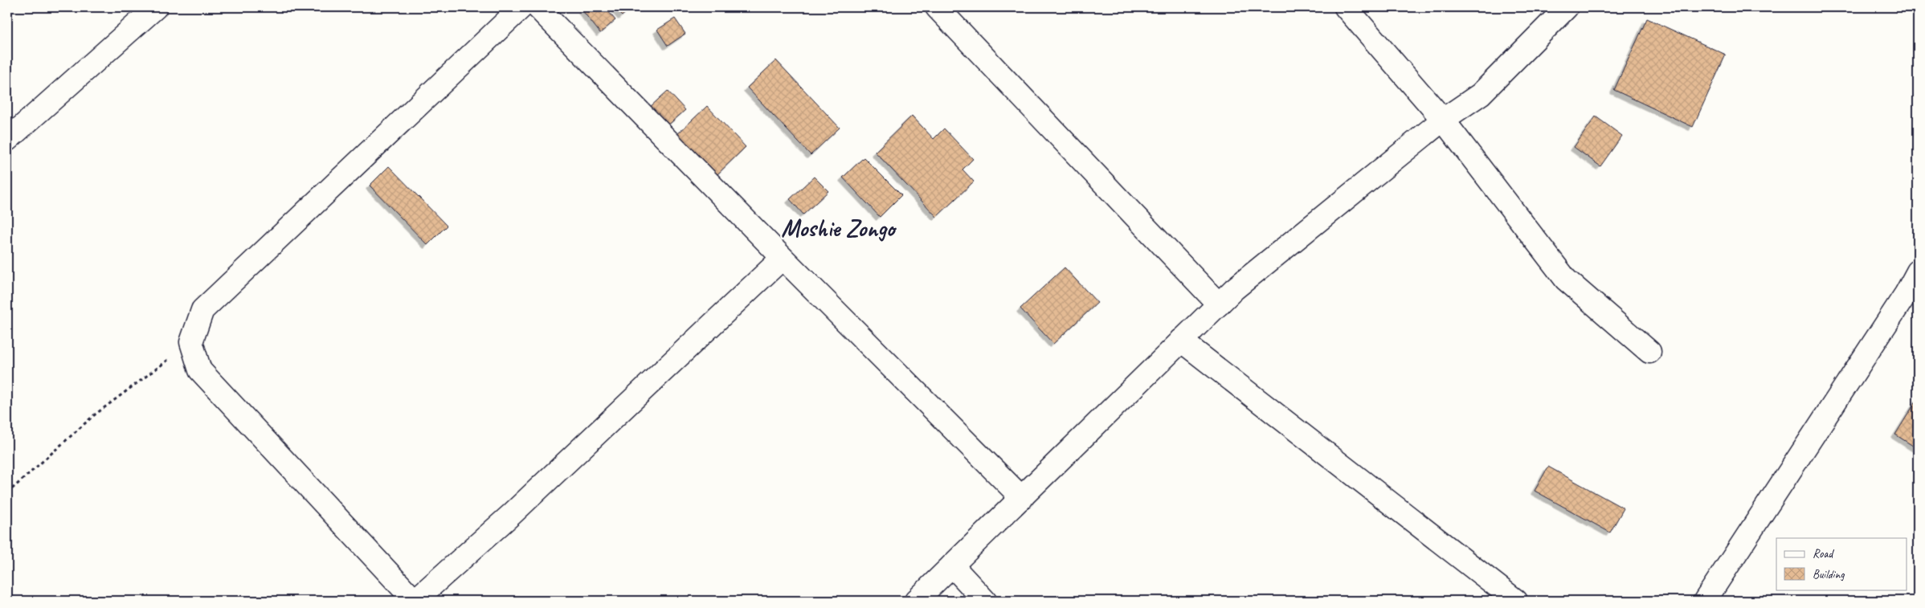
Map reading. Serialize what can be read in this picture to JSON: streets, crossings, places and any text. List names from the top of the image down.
{
  "districts": ["Moshie Zongo"],
  "legend": ["Road", "Building"]
}
